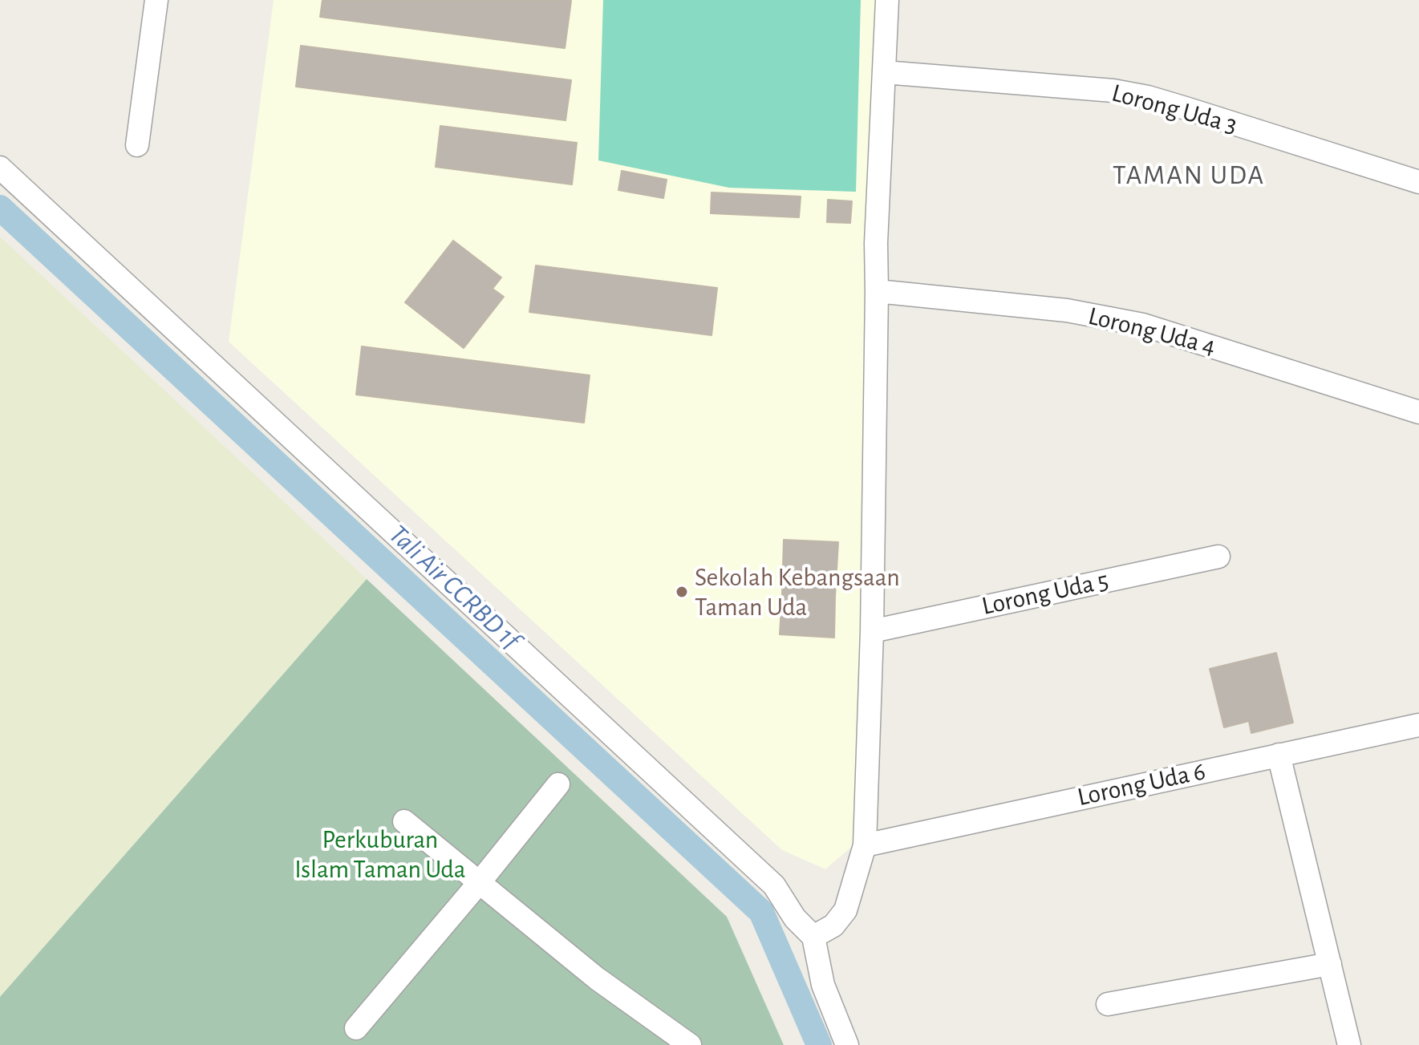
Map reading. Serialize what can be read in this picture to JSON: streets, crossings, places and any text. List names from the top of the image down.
{
  "streets": {
    "street": [
      "Lorong Uda 3",
      "Lorong Uda 4",
      "Lorong Uda 5",
      "Lorong Uda 6"
    ]
  },
  "districts": ["TAMAN UDA"],
  "water": ["Tali Air CCRBD 1f"],
  "parks": ["Perkuburan Islam Taman Uda"],
  "places": ["Sekolah Kebangsaan Taman Uda"]
}
